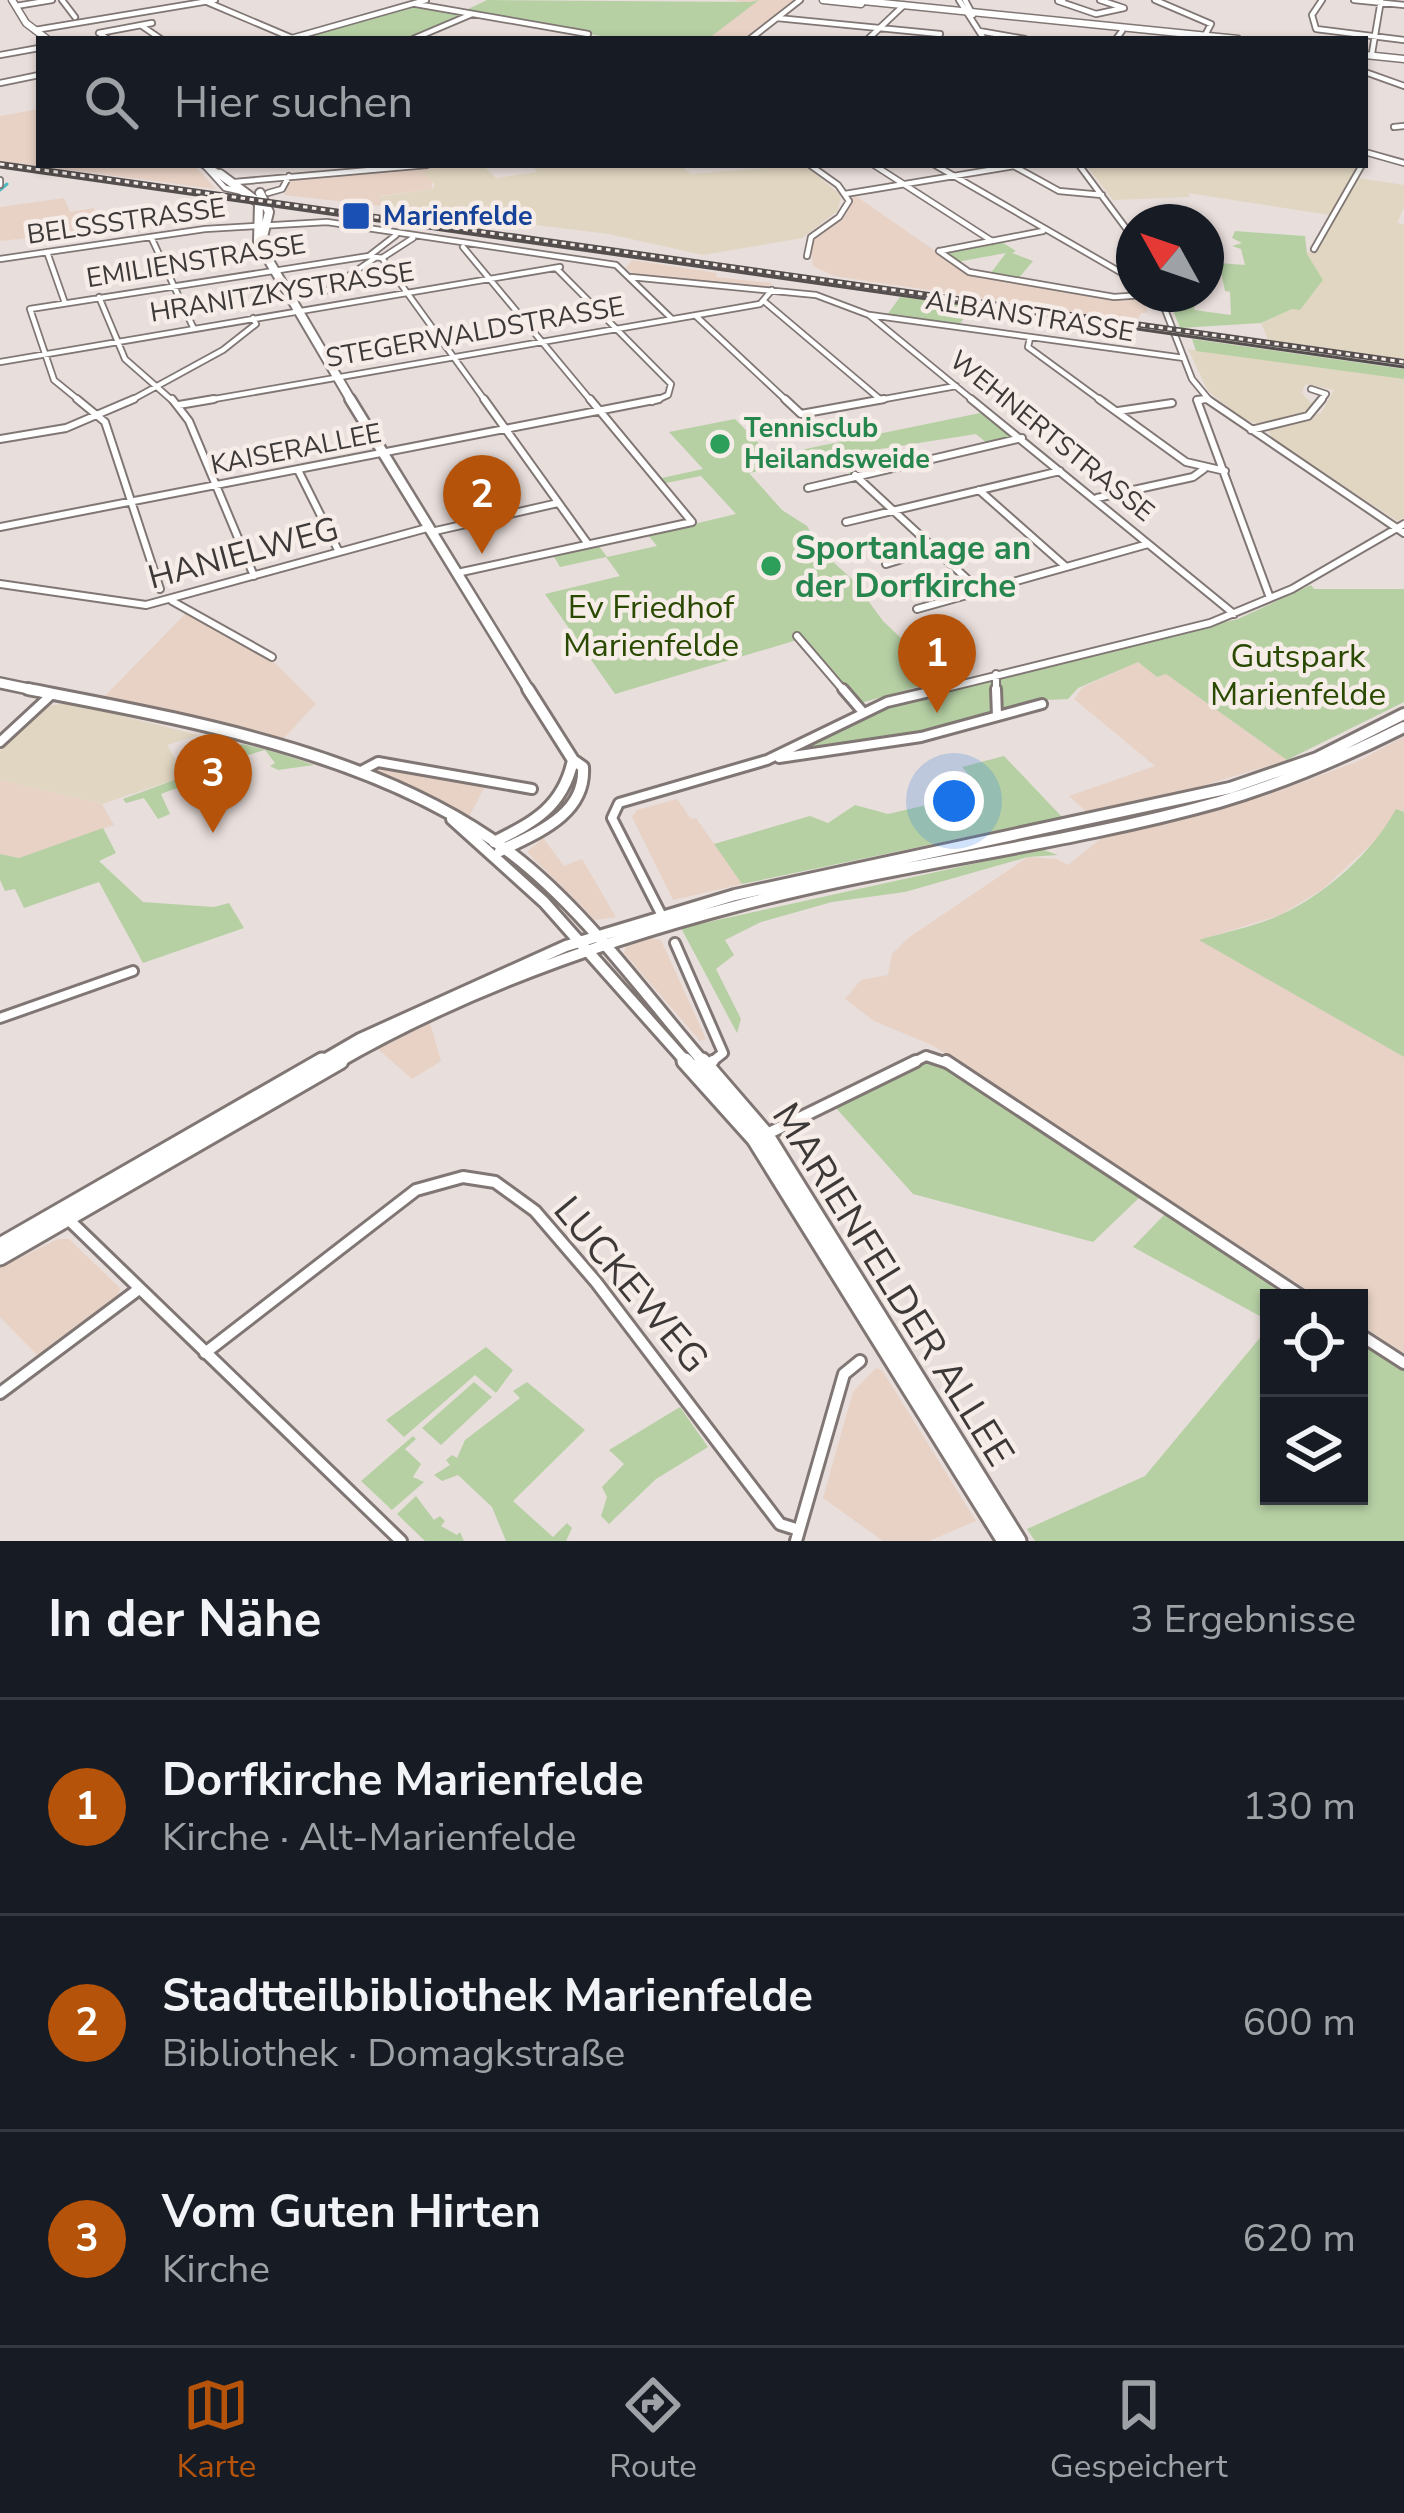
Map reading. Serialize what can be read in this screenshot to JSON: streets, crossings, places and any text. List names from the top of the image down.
{
  "streets": {
    "main road": ["MARIENFELDER ALLEE"],
    "street": [
      "BELSSSTRASSE",
      "EMILIENSTRASSE",
      "HRANITZKYSTRASSE",
      "ALBANSTRASSE",
      "STEGERWALDSTRASSE",
      "WEHNERTSTRASSE",
      "KAISERALLEE",
      "HANIELWEG",
      "LUCKEWEG"
    ]
  },
  "crossings": [
    ["BELSSSTRASSE", "HRANITZKYSTRASSE"],
    ["BELSSSTRASSE", "WEHNERTSTRASSE"],
    ["EMILIENSTRASSE", "HRANITZKYSTRASSE"],
    ["HRANITZKYSTRASSE", "WEHNERTSTRASSE"],
    ["ALBANSTRASSE", "WEHNERTSTRASSE"],
    ["STEGERWALDSTRASSE", "KAISERALLEE"]
  ],
  "parks": ["Ev Friedhof Marienfelde", "Gutspark Marienfelde"],
  "places": {
    "transit": ["Marienfelde"],
    "other": ["Tennisclub Heilandsweide", "Sportanlage an der Dorfkirche"]
  },
  "north": "top left",
  "page": {
    "search": "Hier suchen",
    "pins": ["2", "1", "3"],
    "heading": ["In der Nähe", "3 Ergebnisse"],
    "list": [
      {
        "mark": "1",
        "name": "Dorfkirche Marienfelde",
        "note": "Kirche · Alt-Marienfelde",
        "value": "130 m"
      },
      {
        "mark": "2",
        "name": "Stadtteilbibliothek Marienfelde",
        "note": "Bibliothek · Domagkstraße",
        "value": "600 m"
      },
      {
        "mark": "3",
        "name": "Vom Guten Hirten",
        "note": "Kirche",
        "value": "620 m"
      }
    ],
    "nav": ["Karte", "Route", "Gespeichert"]
  }
}
